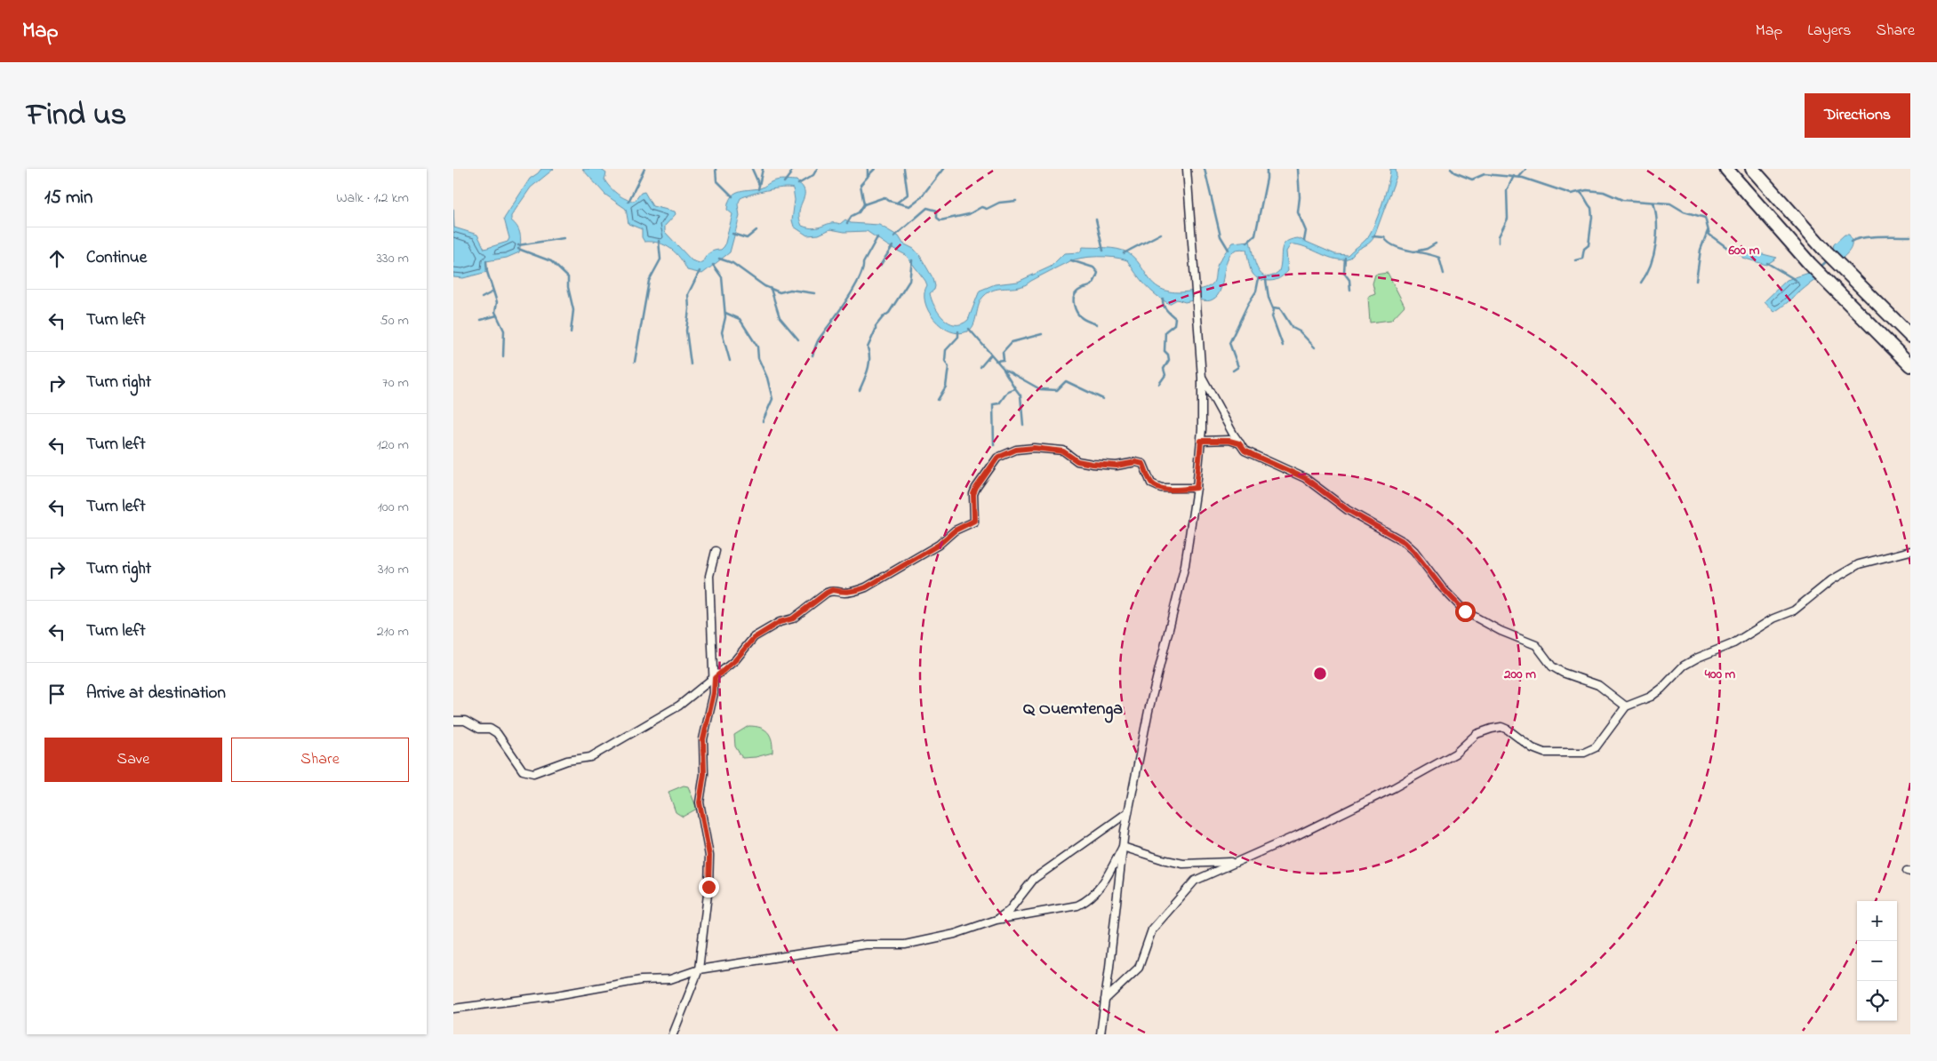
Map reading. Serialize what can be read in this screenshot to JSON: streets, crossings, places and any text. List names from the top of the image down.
{
  "districts": ["Q Ouemtenga"],
  "page": {
    "header": "Map",
    "nav": ["Map", "Layers", "Share"],
    "title": "Find us",
    "buttons": [
      "Directions",
      ["Save", "Share"]
    ],
    "heading": ["15 min", "Walk · 1.2 km"],
    "list": [
      ["Continue", "330 m"],
      ["Turn left", "50 m"],
      ["Turn right", "70 m"],
      ["Turn left", "120 m"],
      ["Turn left", "100 m"],
      ["Turn right", "310 m"],
      ["Turn left", "210 m"],
      "Arrive at destination"
    ],
    "map_buttons": ["+", "−"]
  },
  "rings": ["600 m", "200 m", "400 m"]
}
